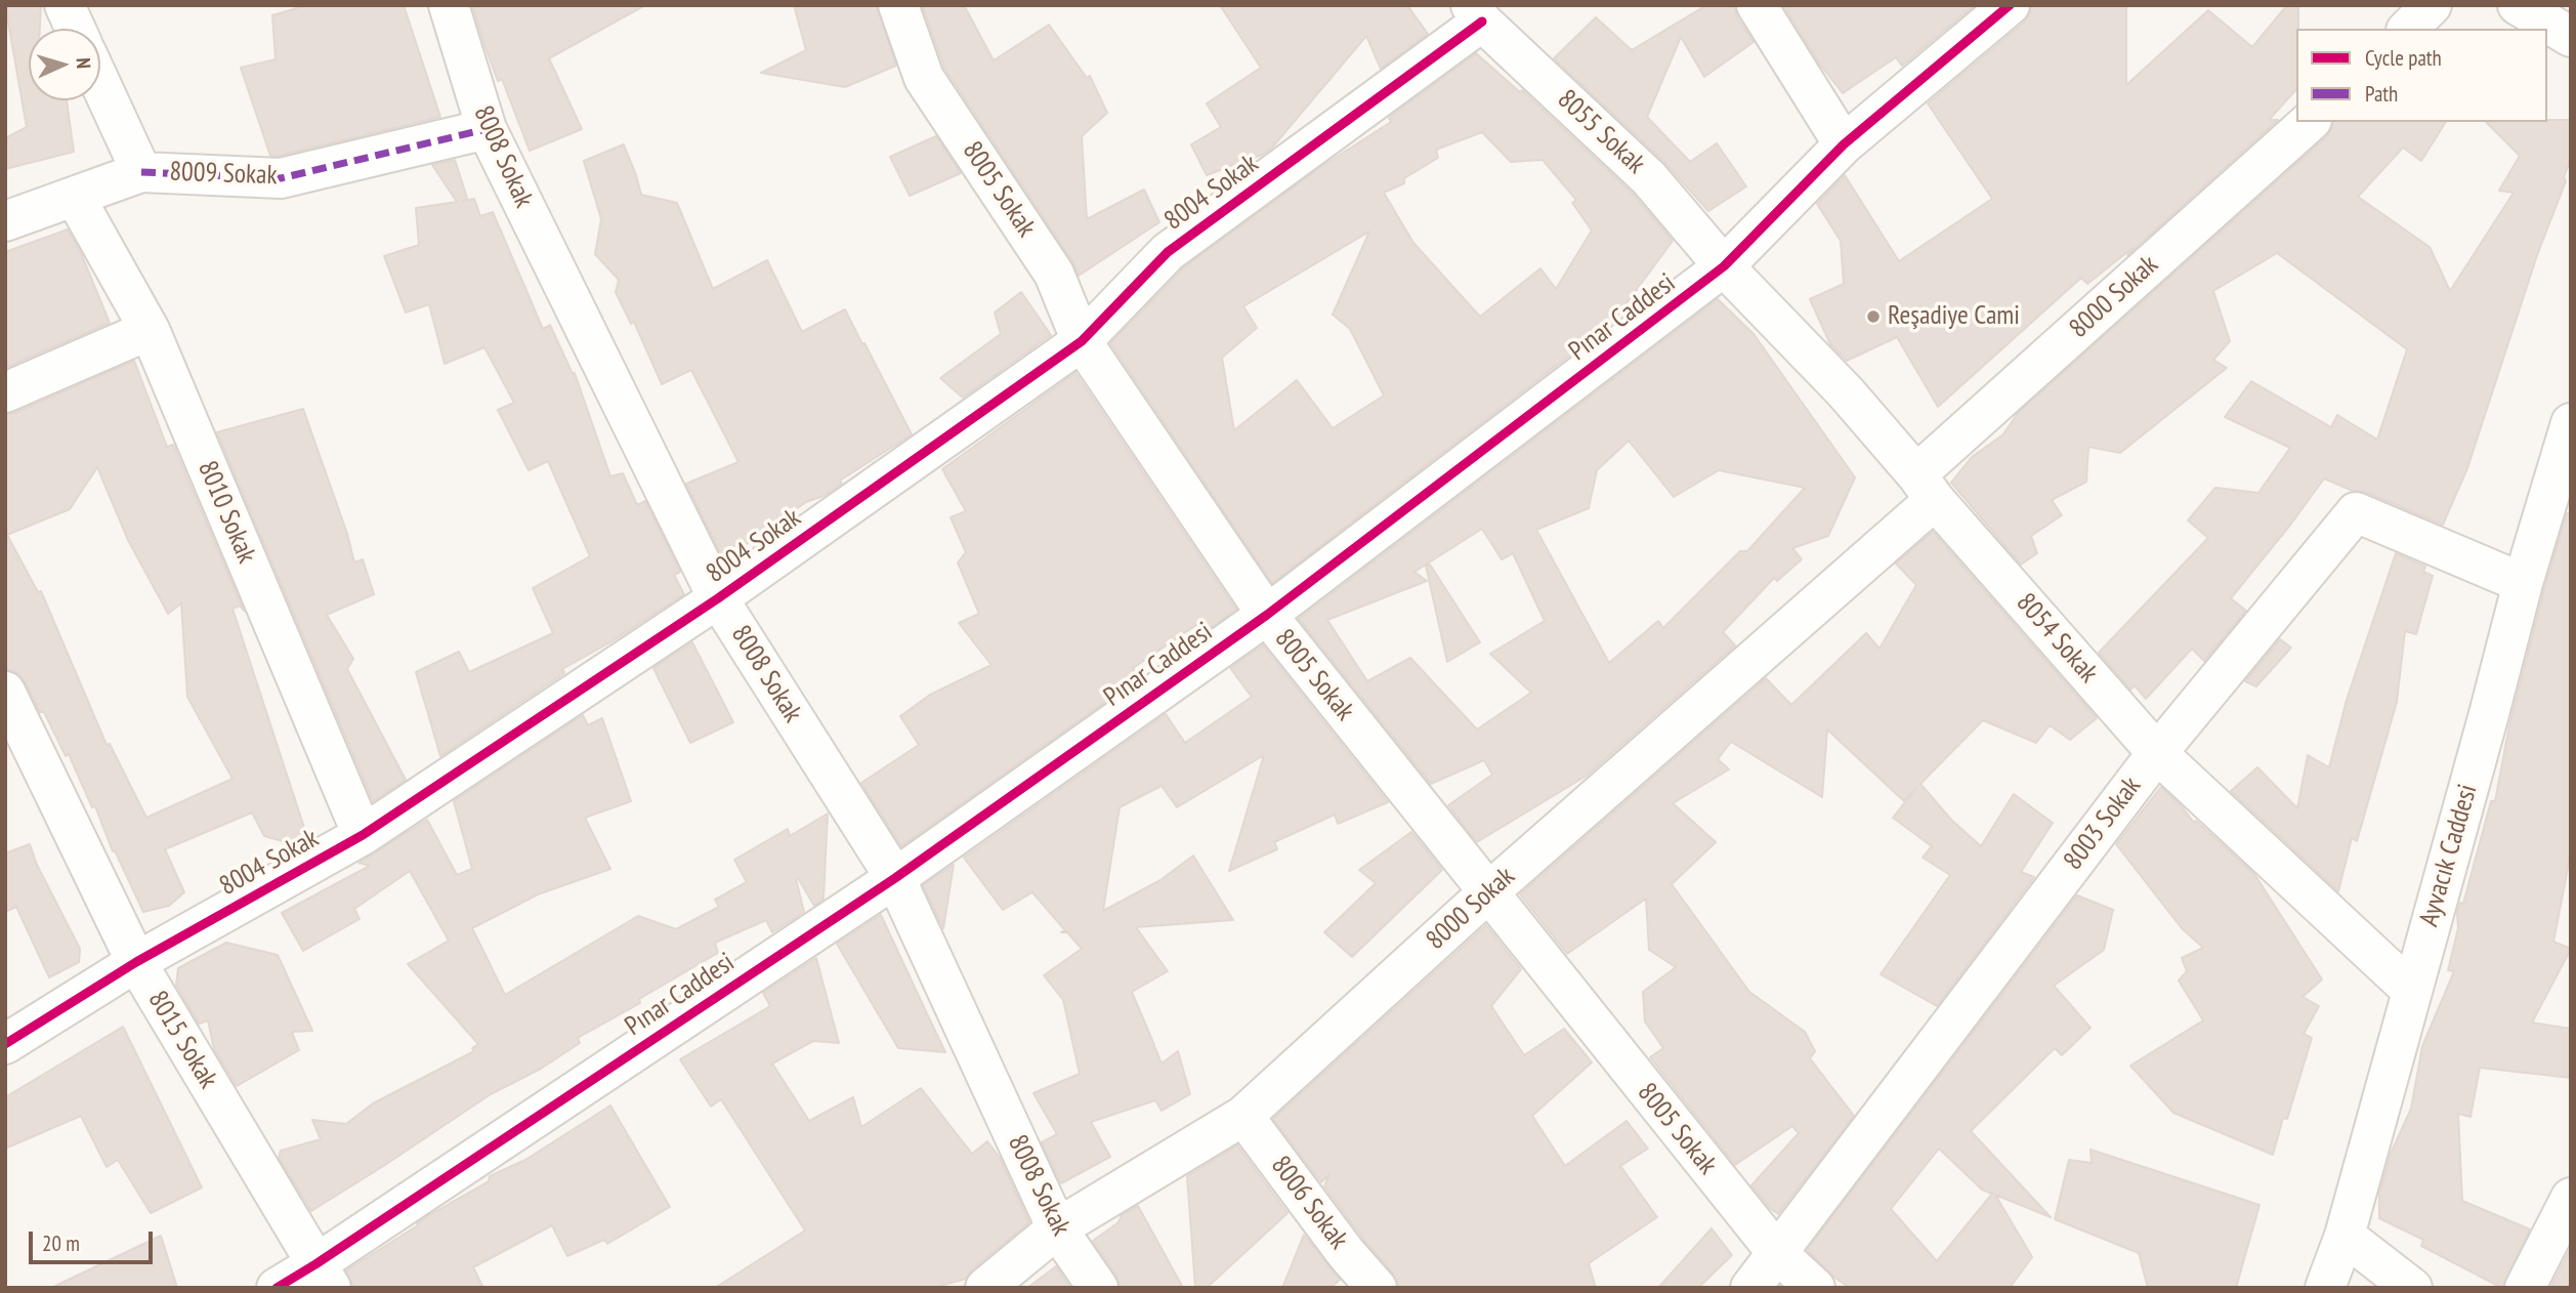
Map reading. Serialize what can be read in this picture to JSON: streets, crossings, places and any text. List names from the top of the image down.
{
  "streets": {
    "street": [
      "8055 Sokak",
      "8008 Sokak",
      "8009 Sokak",
      "8005 Sokak",
      "8004 Sokak",
      "8000 Sokak",
      "Pınar Caddesi",
      "8010 Sokak",
      "8054 Sokak",
      "8003 Sokak",
      "Ayvacık Caddesi",
      "8015 Sokak",
      "8006 Sokak"
    ]
  },
  "crossings": [
    ["8055 Sokak", "8004 Sokak"],
    ["8055 Sokak", "Pınar Caddesi"],
    ["8055 Sokak", "8054 Sokak"],
    ["8008 Sokak", "8009 Sokak"],
    ["8008 Sokak", "8004 Sokak"],
    ["8008 Sokak", "8000 Sokak"],
    ["8008 Sokak", "Pınar Caddesi"],
    ["8009 Sokak", "8010 Sokak"],
    ["8005 Sokak", "8004 Sokak"],
    ["8005 Sokak", "8000 Sokak"],
    ["8005 Sokak", "Pınar Caddesi"],
    ["8005 Sokak", "8003 Sokak"],
    ["8004 Sokak", "8010 Sokak"],
    ["8004 Sokak", "8015 Sokak"],
    ["8000 Sokak", "8054 Sokak"],
    ["8000 Sokak", "8006 Sokak"],
    ["Pınar Caddesi", "8054 Sokak"],
    ["Pınar Caddesi", "8015 Sokak"],
    ["8054 Sokak", "8003 Sokak"],
    ["8054 Sokak", "Ayvacık Caddesi"],
    ["8003 Sokak", "Ayvacık Caddesi"]
  ],
  "places": ["Reşadiye Cami"],
  "legend": ["Cycle path", "Path"],
  "scale_bar": "20 m",
  "north": "right"
}
